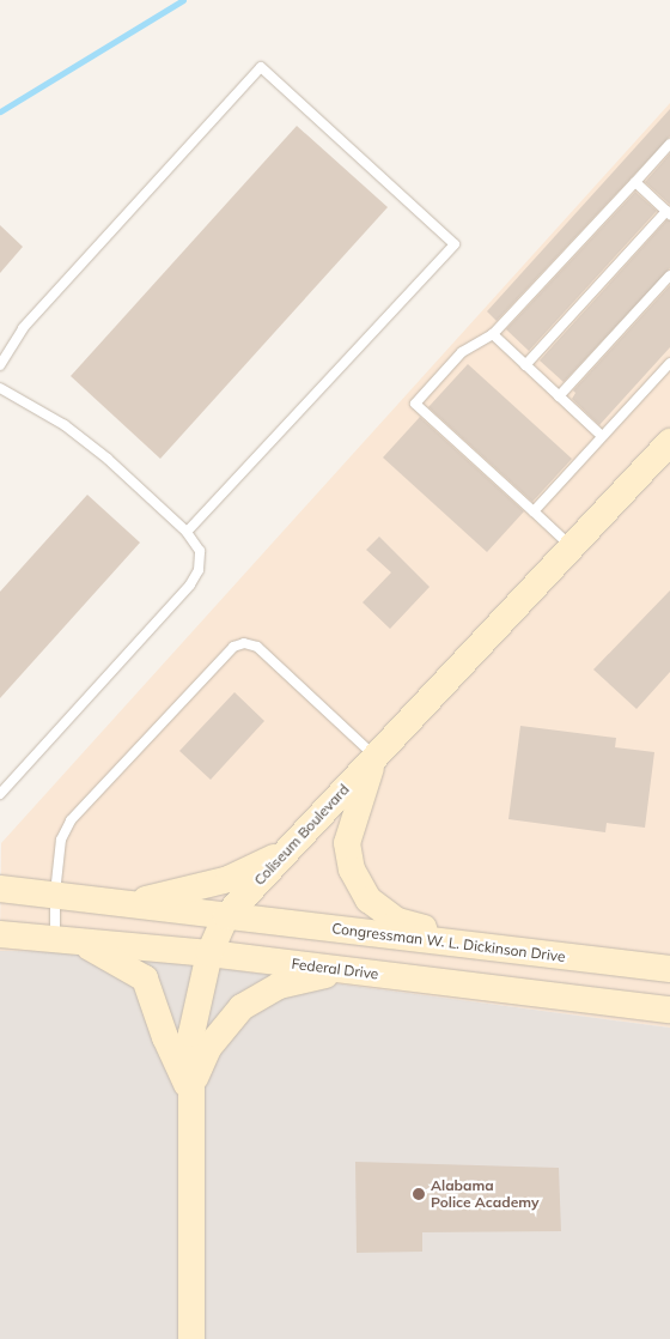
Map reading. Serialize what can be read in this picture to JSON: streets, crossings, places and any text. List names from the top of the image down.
{
  "streets": {
    "main road": ["Coliseum Boulevard", "Congressman W. L. Dickinson Drive", "Federal Drive"]
  },
  "crossings": [
    ["Coliseum Boulevard", "Congressman W. L. Dickinson Drive"],
    ["Coliseum Boulevard", "Federal Drive"]
  ],
  "places": ["Alabama Police Academy"]
}
